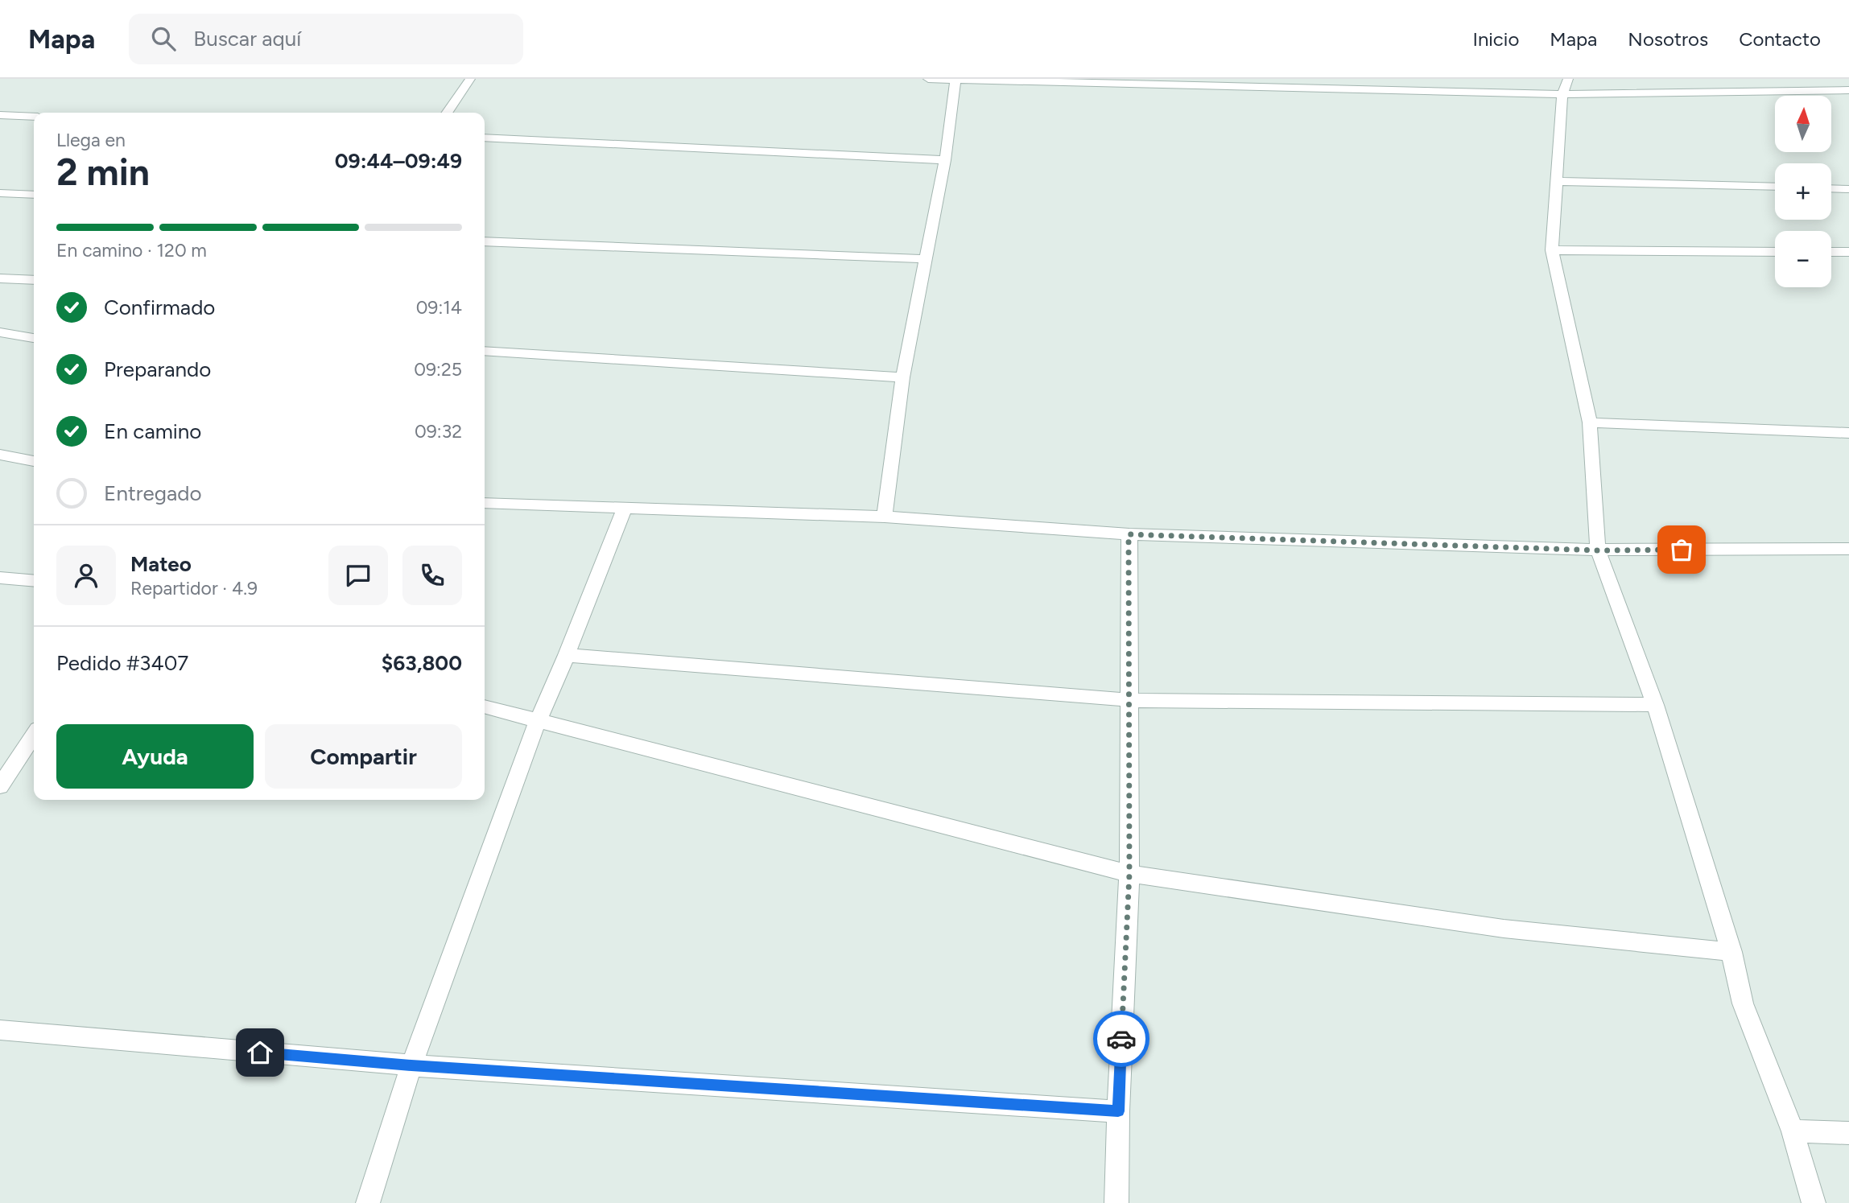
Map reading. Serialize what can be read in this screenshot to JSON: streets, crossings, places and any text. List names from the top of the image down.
{
  "north": "top",
  "page": {
    "header": "Mapa",
    "search": "Buscar aquí",
    "nav": [
      "Inicio",
      "Mapa",
      "Nosotros",
      "Contacto"
    ],
    "map_buttons": ["+", "−"],
    "heading": ["2 min", "Llega en", "09:44–09:49"],
    "panel": [
      "Mateo",
      "Repartidor · 4.9",
      "Pedido #3407",
      "$63,800"
    ],
    "bar": "En camino · 120 m",
    "list": [
      ["Confirmado", "09:14"],
      ["Preparando", "09:25"],
      ["En camino", "09:32"],
      "Entregado"
    ],
    "buttons": ["Ayuda", "Compartir"]
  }
}
